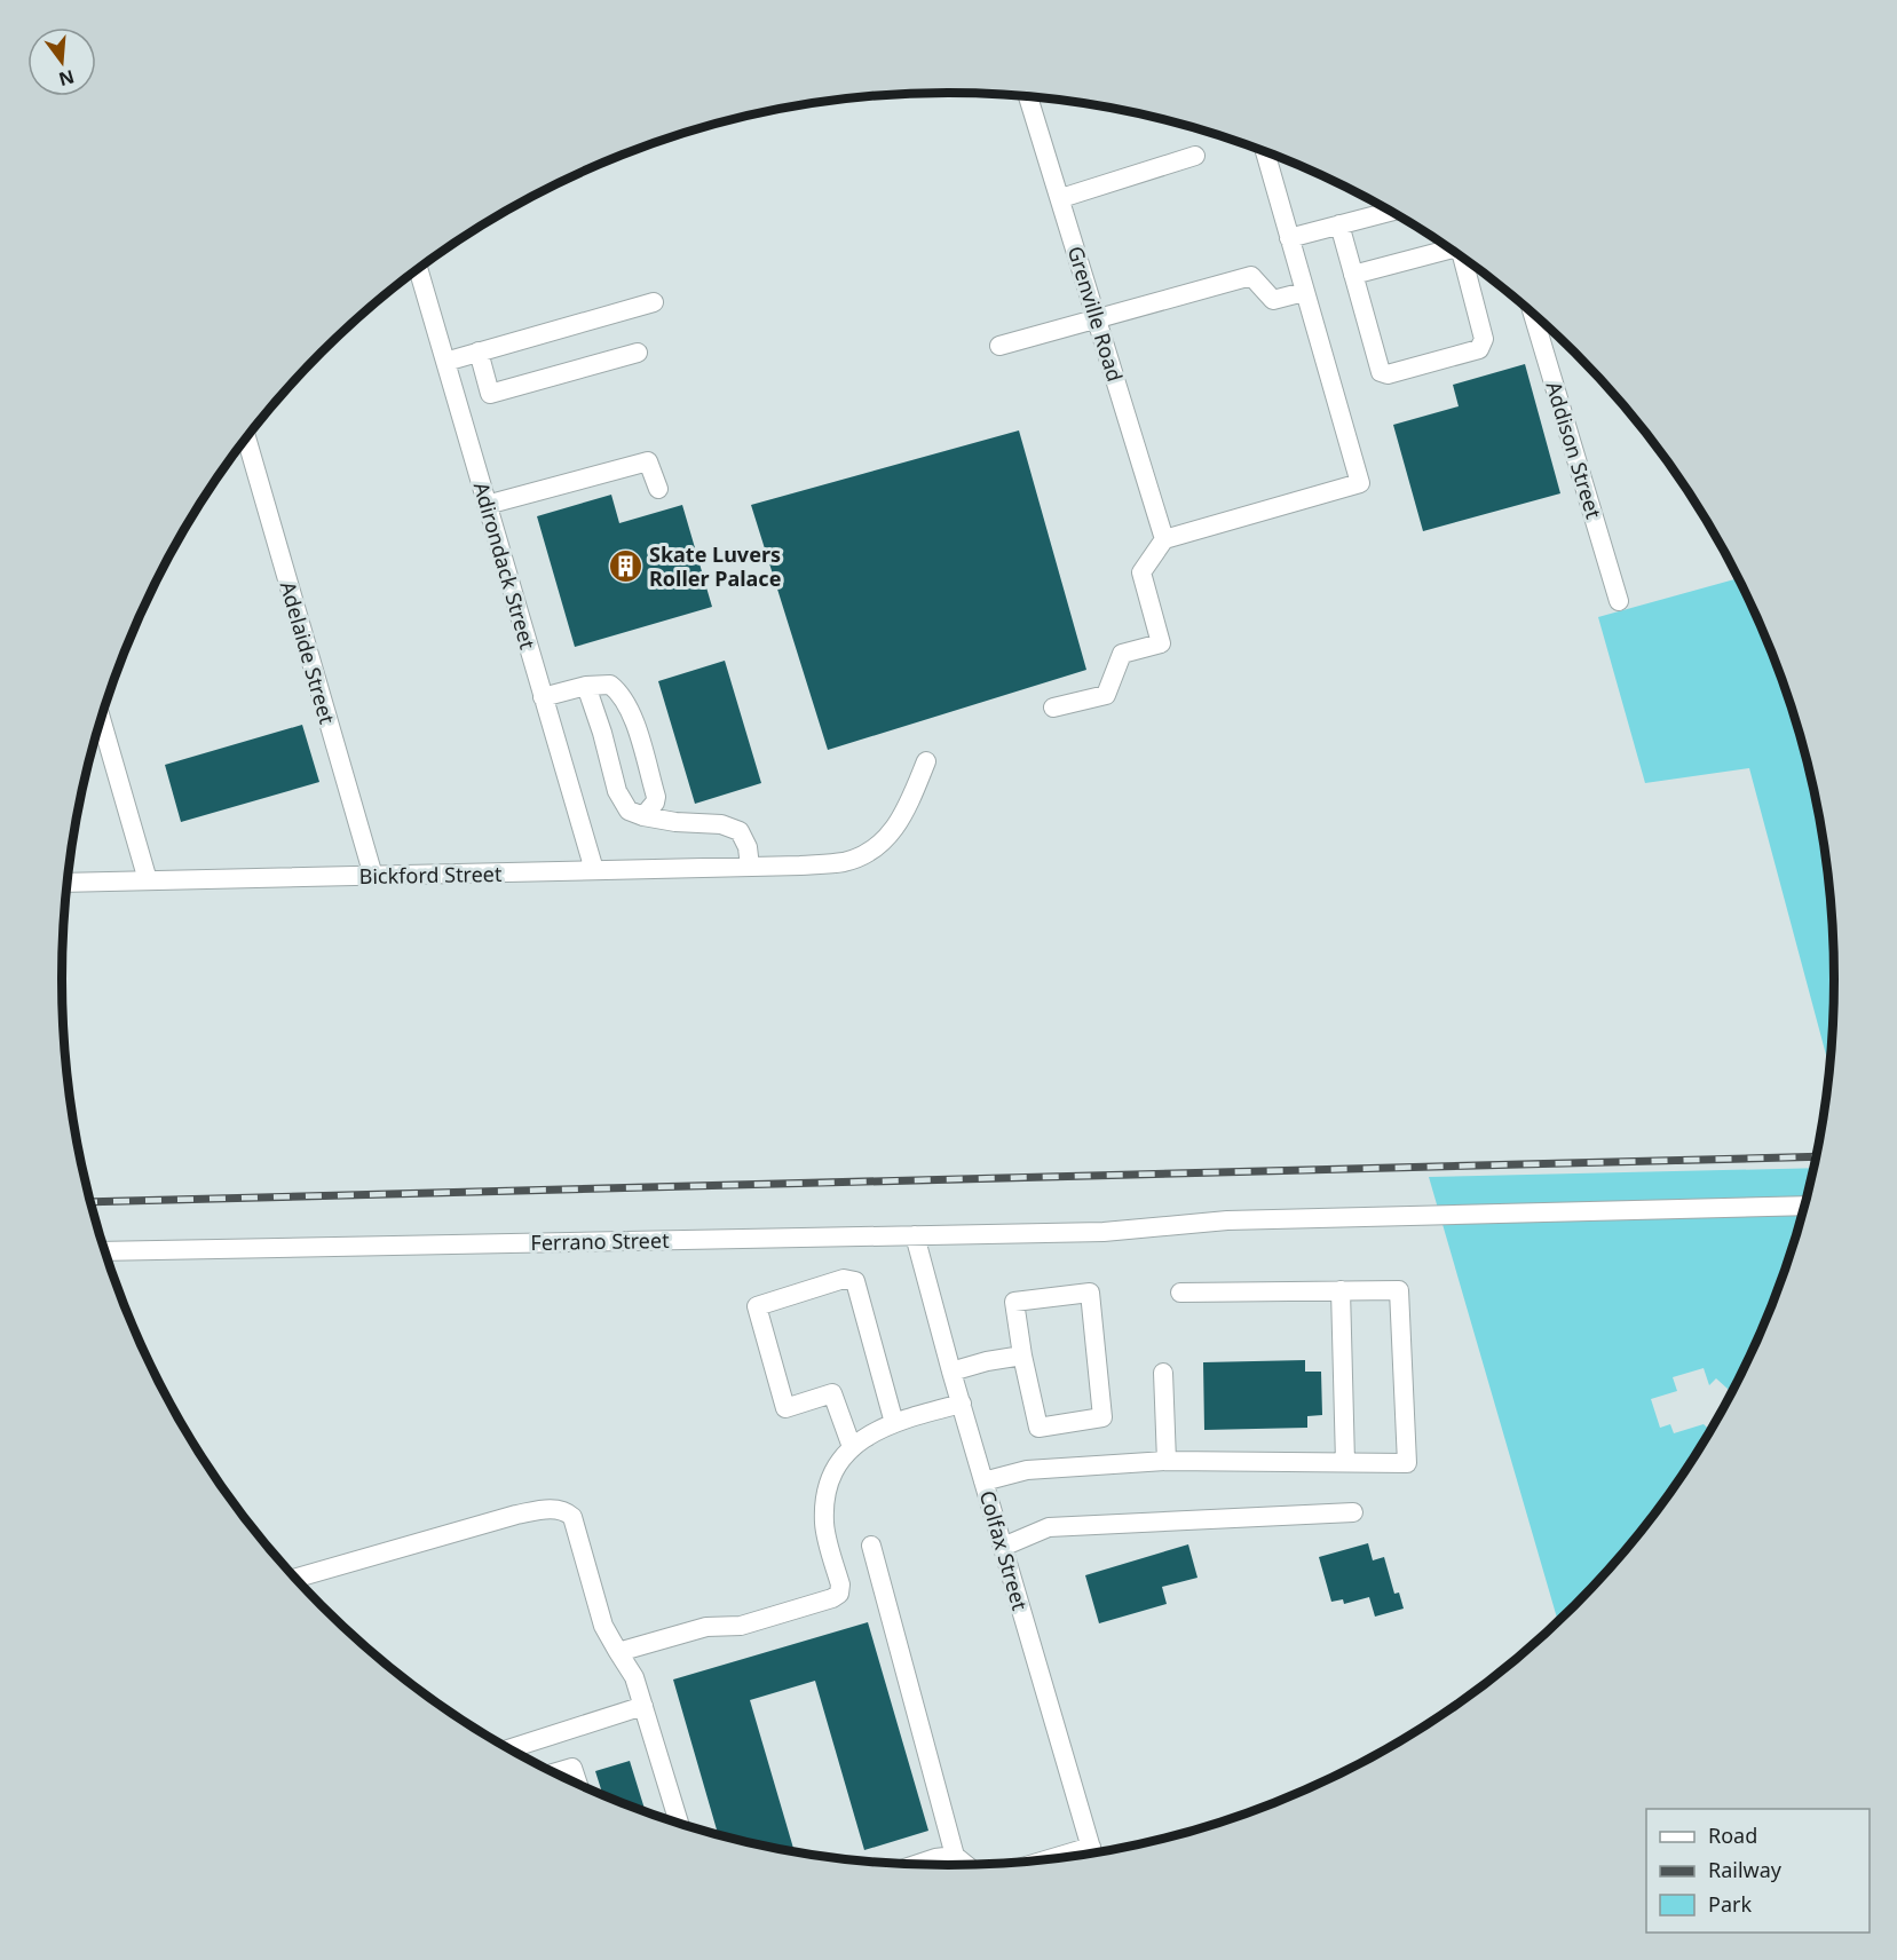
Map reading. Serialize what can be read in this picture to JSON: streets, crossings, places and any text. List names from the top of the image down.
{
  "streets": {
    "street": [
      "Grenville Road",
      "Addison Street",
      "Adirondack Street",
      "Adelaide Street",
      "Bickford Street",
      "Ferrano Street",
      "Colfax Street"
    ]
  },
  "crossings": [
    ["Adirondack Street", "Bickford Street"],
    ["Adelaide Street", "Bickford Street"],
    ["Ferrano Street", "Colfax Street"]
  ],
  "places": {
    "building": ["Skate Luvers Roller Palace"]
  },
  "legend": ["Road", "Railway", "Park"],
  "north": "bottom"
}
